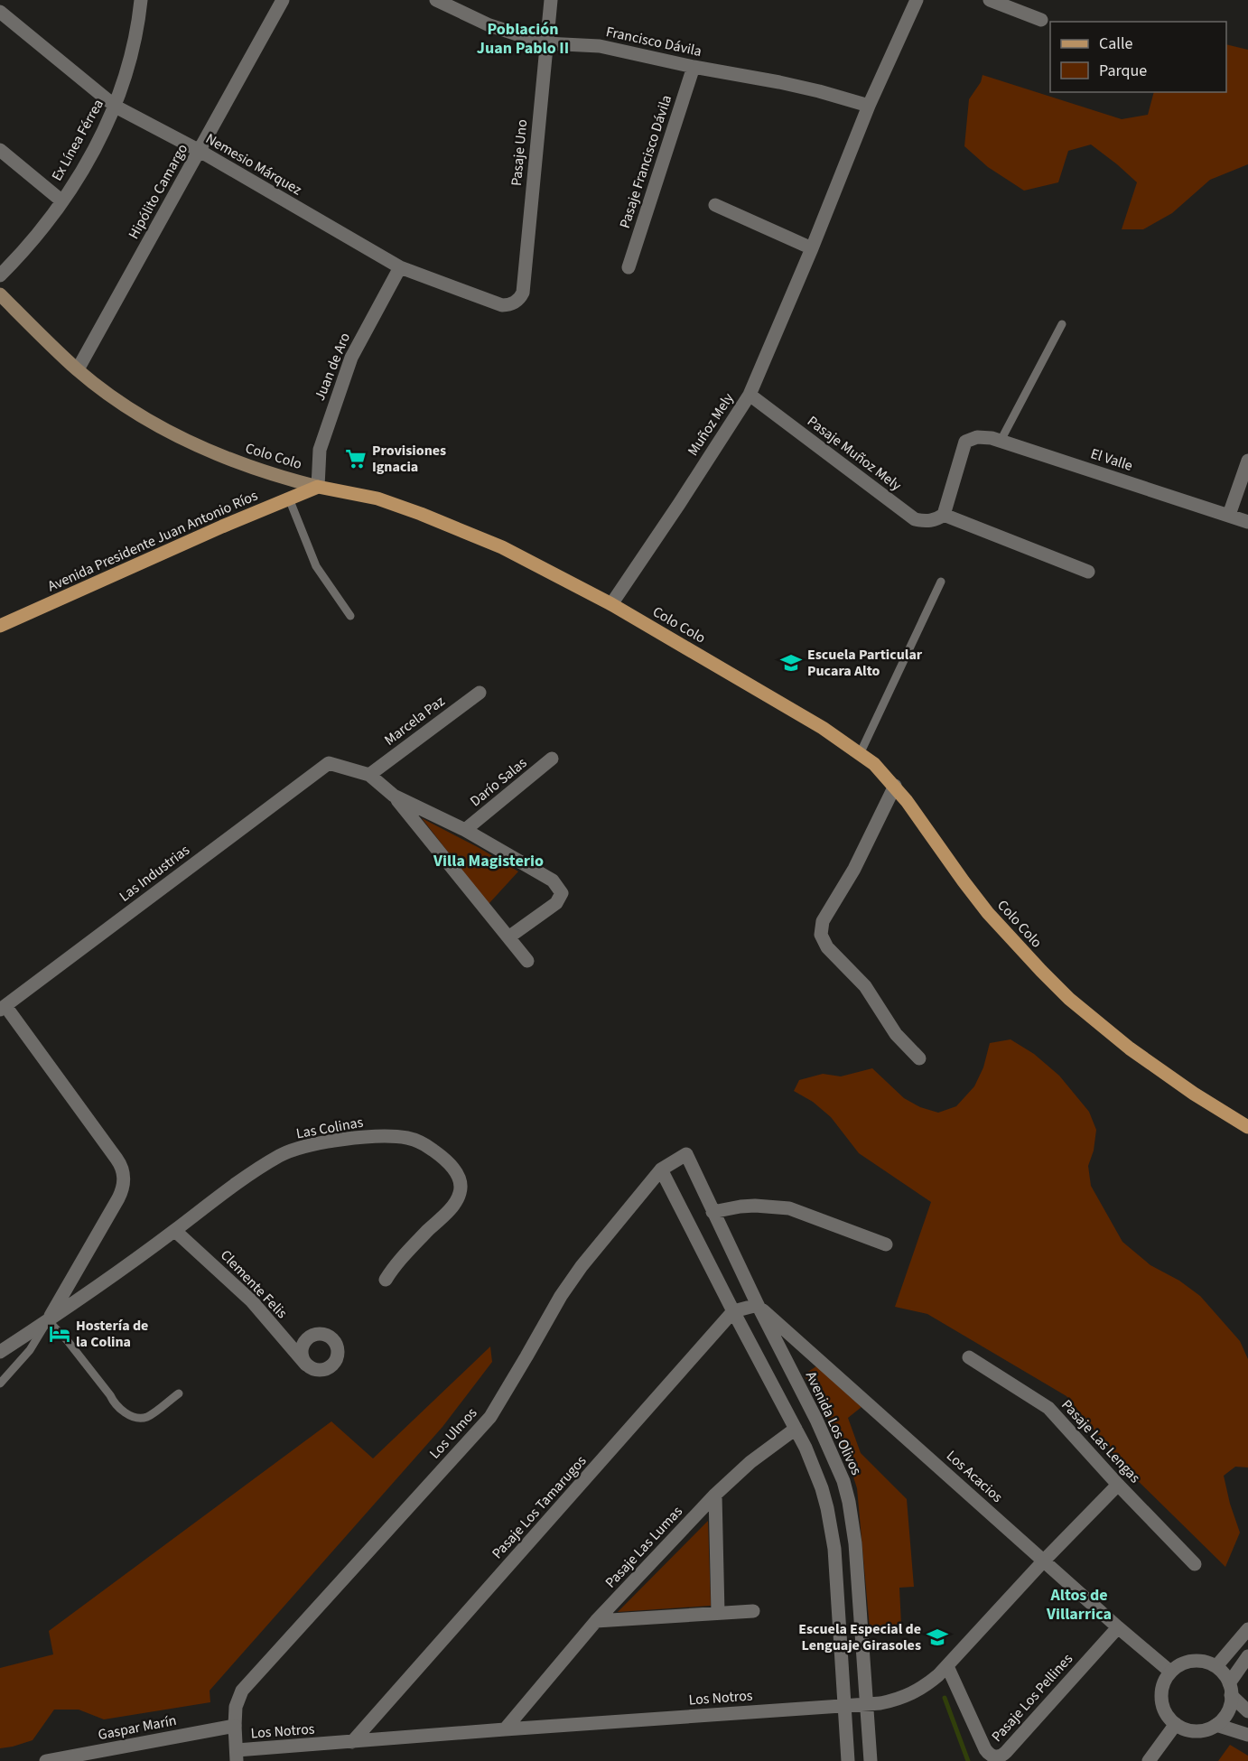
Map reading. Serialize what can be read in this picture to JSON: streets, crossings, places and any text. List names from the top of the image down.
{
  "streets": {
    "main road": ["Colo Colo", "Avenida Presidente Juan Antonio Ríos"],
    "street": [
      "Francisco Dávila",
      "Ex Línea Férrea",
      "Pasaje Uno",
      "Pasaje Francisco Dávila",
      "Nemesio Márquez",
      "Hipólito Camargo",
      "Juan de Aro",
      "Muñoz Mely",
      "Pasaje Muñoz Mely",
      "El Valle",
      "Marcela Paz",
      "Darío Salas",
      "Las Industrias",
      "Las Colinas",
      "Clemente Felis",
      "Avenida Los Olivos",
      "Los Ulmos",
      "Pasaje Las Lengas",
      "Los Acacios",
      "Pasaje Los Tamarugos",
      "Pasaje Las Lumas",
      "Los Notros",
      "Pasaje Los Pellines",
      "Gaspar Marín"
    ]
  },
  "crossings": [
    ["Francisco Dávila", "Pasaje Uno"],
    ["Francisco Dávila", "Pasaje Francisco Dávila"],
    ["Francisco Dávila", "Muñoz Mely"],
    ["Ex Línea Férrea", "Nemesio Márquez"],
    ["Pasaje Uno", "Nemesio Márquez"],
    ["Nemesio Márquez", "Hipólito Camargo"],
    ["Nemesio Márquez", "Juan de Aro"],
    ["Hipólito Camargo", "Colo Colo"],
    ["Juan de Aro", "Colo Colo"],
    ["Juan de Aro", "Avenida Presidente Juan Antonio Ríos"],
    ["Muñoz Mely", "Pasaje Muñoz Mely"],
    ["Muñoz Mely", "Colo Colo"],
    ["Pasaje Muñoz Mely", "El Valle"],
    ["Colo Colo", "Avenida Presidente Juan Antonio Ríos"],
    ["Marcela Paz", "Las Industrias"],
    ["Las Industrias", "Las Colinas"],
    ["Las Colinas", "Clemente Felis"],
    ["Avenida Los Olivos", "Los Ulmos"],
    ["Avenida Los Olivos", "Los Acacios"],
    ["Avenida Los Olivos", "Los Notros"],
    ["Los Ulmos", "Los Notros"],
    ["Los Ulmos", "Gaspar Marín"],
    ["Pasaje Las Lengas", "Los Notros"],
    ["Los Acacios", "Los Notros"],
    ["Los Acacios", "Pasaje Los Pellines"],
    ["Pasaje Los Tamarugos", "Los Notros"],
    ["Pasaje Las Lumas", "Los Notros"],
    ["Los Notros", "Pasaje Los Pellines"]
  ],
  "districts": ["Población Juan Pablo II", "Villa Magisterio", "Altos de Villarrica"],
  "places": {
    "supermarket": ["Provisiones Ignacia"],
    "school or university": ["Escuela Particular Pucara Alto", "Escuela Especial de Lenguaje Girasoles"],
    "hotel": ["Hostería de la Colina"]
  },
  "legend": ["Calle", "Parque"]
}
